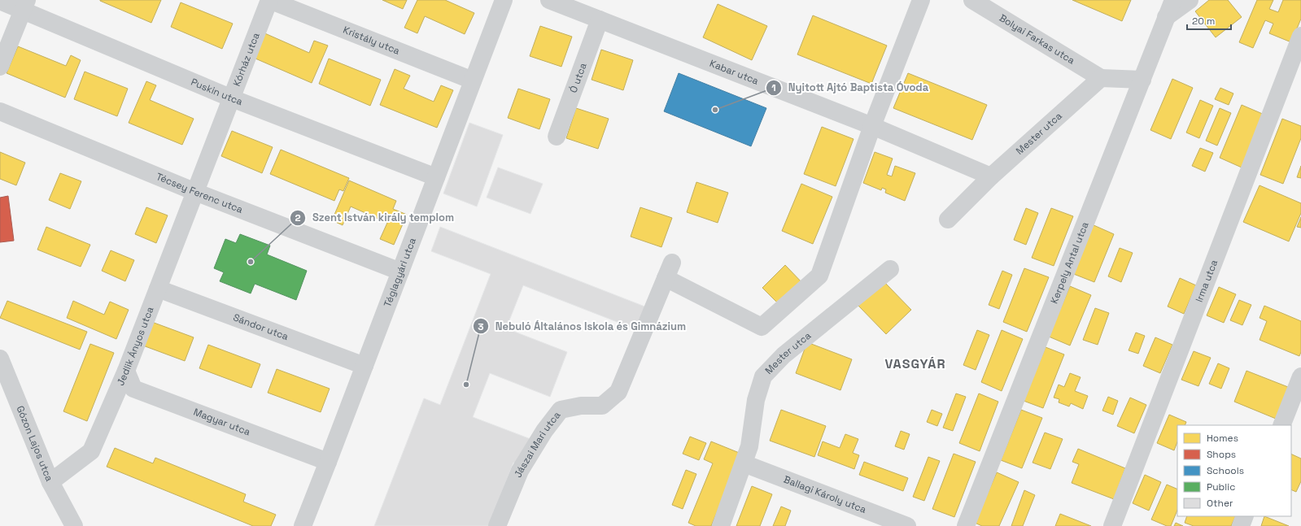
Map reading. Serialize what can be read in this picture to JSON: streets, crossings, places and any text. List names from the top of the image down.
{
  "streets": {
    "street": [
      "Bolyai Farkas utca",
      "Kristály utca",
      "Kórház utca",
      "Kabar utca",
      "Ó utca",
      "Puskin utca",
      "Mester utca",
      "Técsey Ferenc utca",
      "Kerpely Antal utca",
      "Téglagyári utca",
      "Irma utca",
      "Sándor utca",
      "Jedlik Ányos utca",
      "Magyar utca",
      "Gózon Lajos utca",
      "Jászai Mari utca",
      "Ballagi Károly utca"
    ]
  },
  "crossings": [
    ["Bolyai Farkas utca", "Mester utca"],
    ["Kristály utca", "Kórház utca"],
    ["Kristály utca", "Téglagyári utca"],
    ["Kórház utca", "Puskin utca"],
    ["Kórház utca", "Técsey Ferenc utca"],
    ["Kórház utca", "Jedlik Ányos utca"],
    ["Kabar utca", "Ó utca"],
    ["Kabar utca", "Mester utca"],
    ["Kabar utca", "Jászai Mari utca"],
    ["Puskin utca", "Téglagyári utca"],
    ["Mester utca", "Ballagi Károly utca"],
    ["Técsey Ferenc utca", "Téglagyári utca"],
    ["Técsey Ferenc utca", "Jedlik Ányos utca"],
    ["Téglagyári utca", "Sándor utca"],
    ["Téglagyári utca", "Magyar utca"],
    ["Sándor utca", "Jedlik Ányos utca"],
    ["Jedlik Ányos utca", "Magyar utca"],
    ["Jedlik Ányos utca", "Gózon Lajos utca"]
  ],
  "districts": ["VASGYÁR"],
  "places": ["Nyitott Ajtó Baptista Óvoda", "Szent István király templom", "Nebuló Általános Iskola és Gimnázium"],
  "legend": [
    "Homes",
    "Shops",
    "Schools",
    "Public",
    "Other"
  ],
  "scale_bar": "20 m"
}
